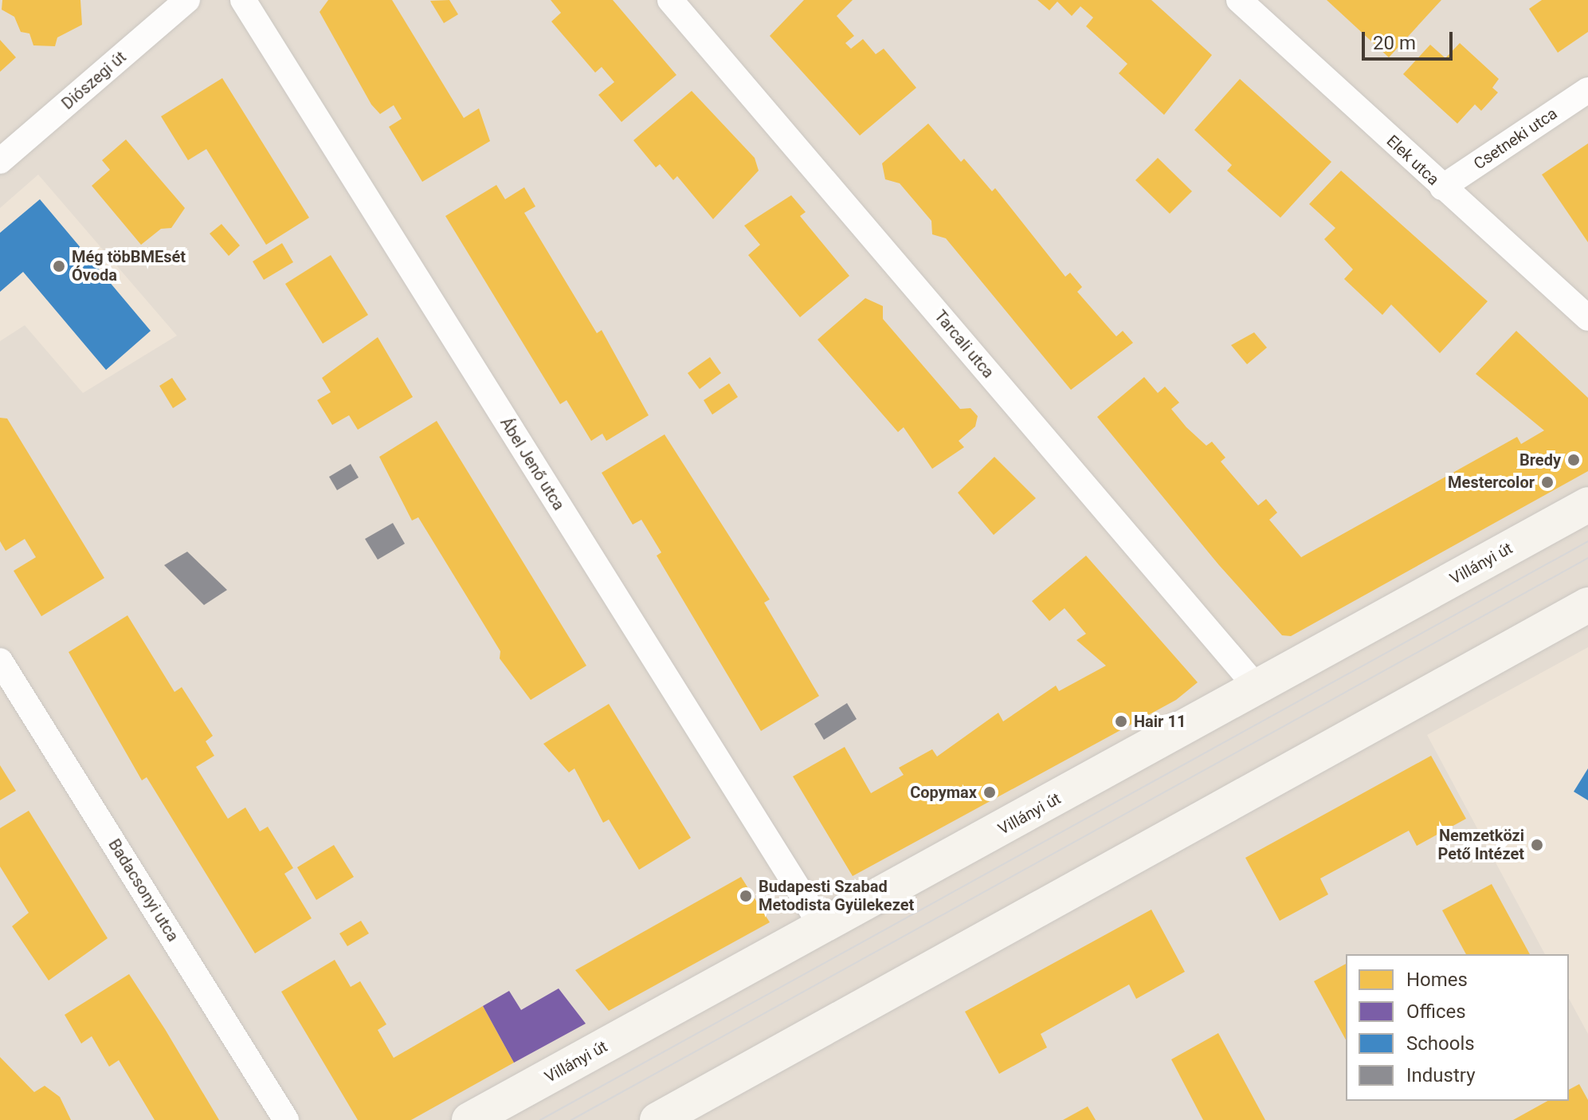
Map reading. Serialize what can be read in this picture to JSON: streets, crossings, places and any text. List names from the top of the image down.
{
  "streets": {
    "street": [
      "Diószegi út",
      "Csetneki utca",
      "Elek utca",
      "Tarcali utca",
      "Ábel Jenő utca",
      "Villányi út",
      "Badacsonyi utca"
    ]
  },
  "crossings": [
    ["Csetneki utca", "Elek utca"],
    ["Tarcali utca", "Villányi út"],
    ["Ábel Jenő utca", "Villányi út"]
  ],
  "places": [
    "Még töbBMEsét Óvoda",
    "Bredy",
    "Mestercolor",
    "Hair 11",
    "Copymax",
    "Nemzetközi Pető Intézet",
    "Budapesti Szabad Metodista Gyülekezet"
  ],
  "legend": [
    "Homes",
    "Offices",
    "Schools",
    "Industry"
  ],
  "scale_bar": "20 m"
}
